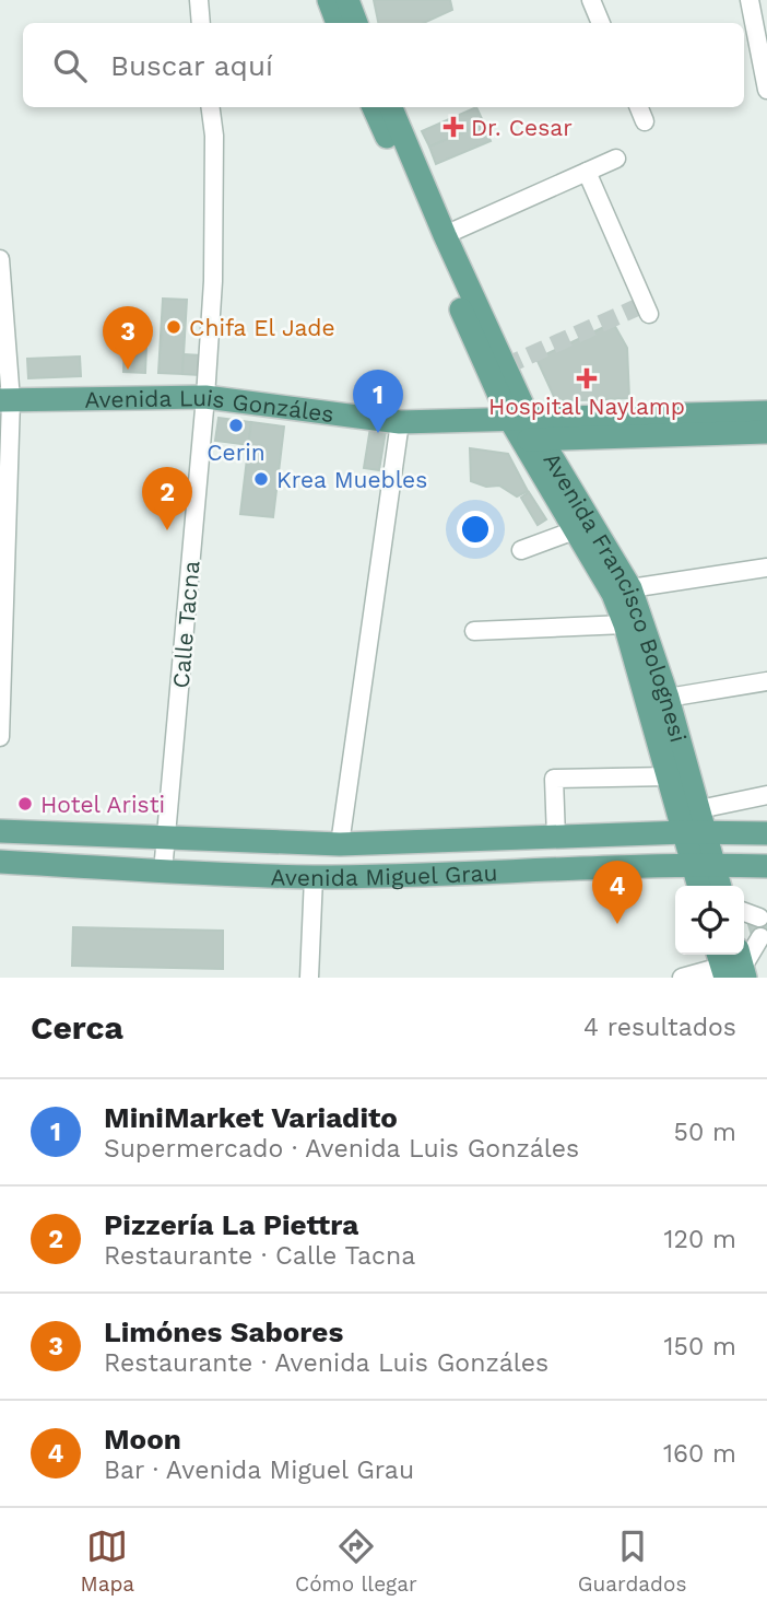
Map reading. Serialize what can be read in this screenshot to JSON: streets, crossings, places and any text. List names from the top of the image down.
{
  "streets": {
    "main road": ["Avenida Luis Gonzáles", "Avenida Francisco Bolognesi", "Avenida Miguel Grau"],
    "street": ["Calle Tacna"]
  },
  "crossings": [
    ["Avenida Luis Gonzáles", "Avenida Francisco Bolognesi"],
    ["Avenida Luis Gonzáles", "Calle Tacna"],
    ["Avenida Francisco Bolognesi", "Avenida Miguel Grau"],
    ["Calle Tacna", "Avenida Miguel Grau"]
  ],
  "places": {
    "health": ["Dr. Cesar", "Hospital Naylamp"],
    "other": [
      "Chifa El Jade",
      "Cerin",
      "Krea Muebles",
      "Hotel Aristi"
    ]
  },
  "page": {
    "search": "Buscar aquí",
    "pins": [
      "3",
      "1",
      "2",
      "4"
    ],
    "heading": ["Cerca", "4 resultados"],
    "list": [
      {
        "mark": "1",
        "name": "MiniMarket Variadito",
        "note": "Supermercado · Avenida Luis Gonzáles",
        "value": "50 m"
      },
      {
        "mark": "2",
        "name": "Pizzería La Piettra",
        "note": "Restaurante · Calle Tacna",
        "value": "120 m"
      },
      {
        "mark": "3",
        "name": "Limónes Sabores",
        "note": "Restaurante · Avenida Luis Gonzáles",
        "value": "150 m"
      },
      {
        "mark": "4",
        "name": "Moon",
        "note": "Bar · Avenida Miguel Grau",
        "value": "160 m"
      }
    ],
    "nav": ["Mapa", "Cómo llegar", "Guardados"]
  }
}
